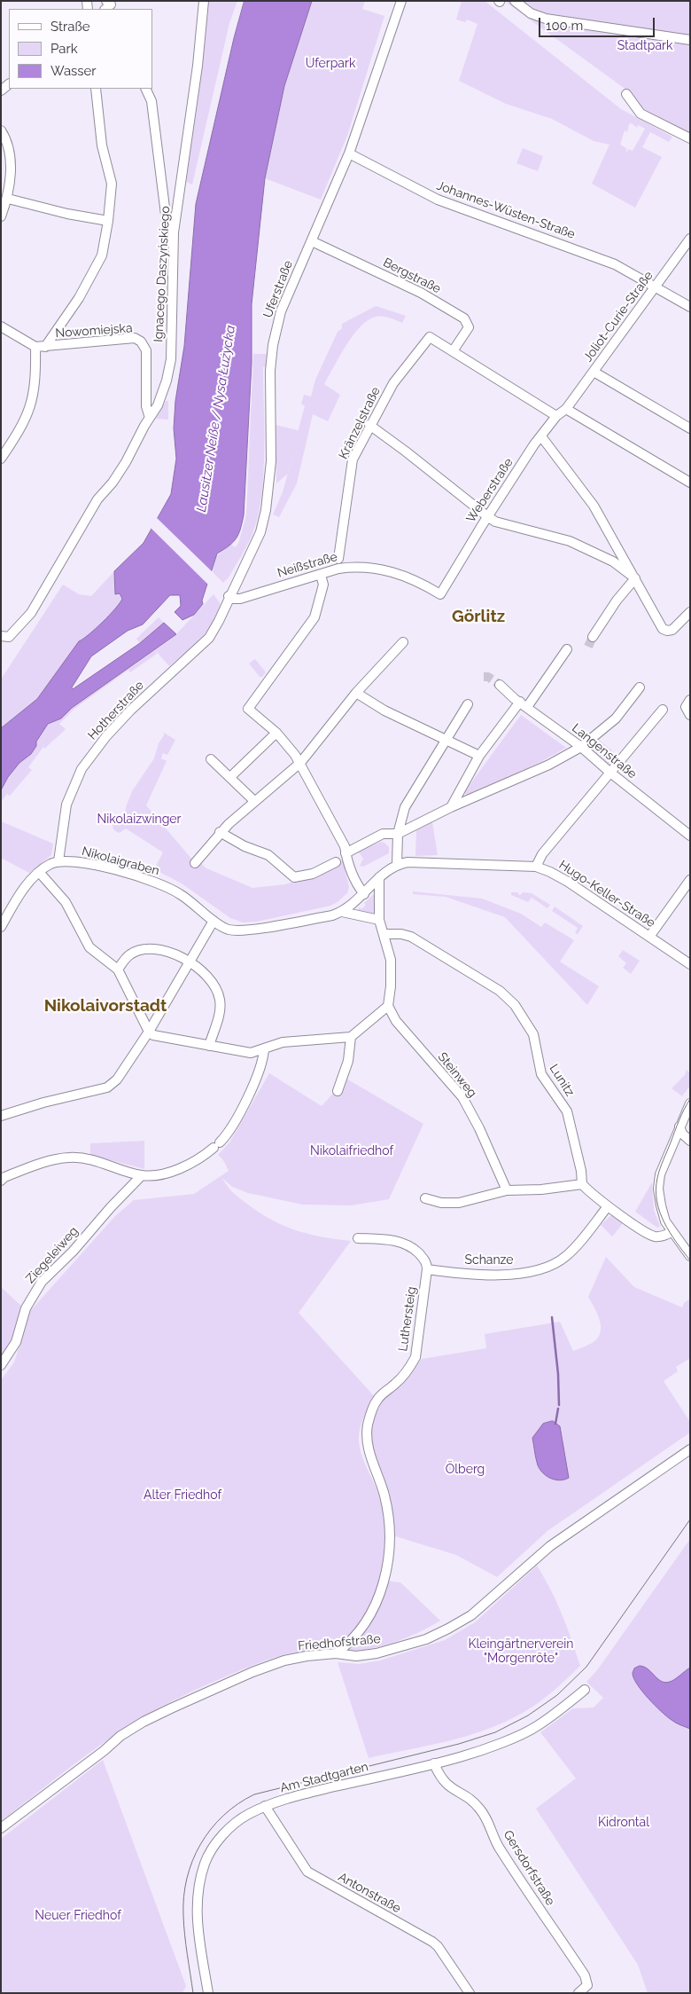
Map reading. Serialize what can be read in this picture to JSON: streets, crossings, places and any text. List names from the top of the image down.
{
  "streets": {
    "street": [
      "Johannes-Wüsten-Straße",
      "Ignacego Daszyńskiego",
      "Bergstraße",
      "Uferstraße",
      "Joliot-Curie-Straße",
      "Nowomiejska",
      "Kränzelstraße",
      "Weberstraße",
      "Neißstraße",
      "Hotherstraße",
      "Langenstraße",
      "Nikolaigraben",
      "Hugo-Keller-Straße",
      "Steinweg",
      "Lunitz",
      "Ziegeleiweg",
      "Schanze",
      "Luthersteig",
      "Friedhofstraße",
      "Am Stadtgarten",
      "Gersdorfstraße",
      "Antonstraße"
    ]
  },
  "crossings": [
    ["Johannes-Wüsten-Straße", "Uferstraße"],
    ["Johannes-Wüsten-Straße", "Joliot-Curie-Straße"],
    ["Ignacego Daszyńskiego", "Nowomiejska"],
    ["Bergstraße", "Uferstraße"],
    ["Bergstraße", "Kränzelstraße"],
    ["Uferstraße", "Neißstraße"],
    ["Uferstraße", "Hotherstraße"],
    ["Joliot-Curie-Straße", "Weberstraße"],
    ["Kränzelstraße", "Neißstraße"],
    ["Weberstraße", "Neißstraße"],
    ["Neißstraße", "Hotherstraße"],
    ["Hotherstraße", "Nikolaigraben"],
    ["Nikolaigraben", "Hugo-Keller-Straße"],
    ["Schanze", "Luthersteig"],
    ["Luthersteig", "Friedhofstraße"],
    ["Am Stadtgarten", "Gersdorfstraße"],
    ["Am Stadtgarten", "Antonstraße"]
  ],
  "districts": ["Görlitz", "Nikolaivorstadt"],
  "water": ["Lausitzer Neiße / Nysa Łużycka"],
  "parks": [
    "Stadtpark",
    "Uferpark",
    "Nikolaizwinger",
    "Nikolaifriedhof",
    "Ölberg",
    "Alter Friedhof",
    "Kleingärtnerverein \"Morgenröte\"",
    "Kidrontal",
    "Neuer Friedhof"
  ],
  "legend": ["Straße", "Park", "Wasser"],
  "scale_bar": "100 m"
}
